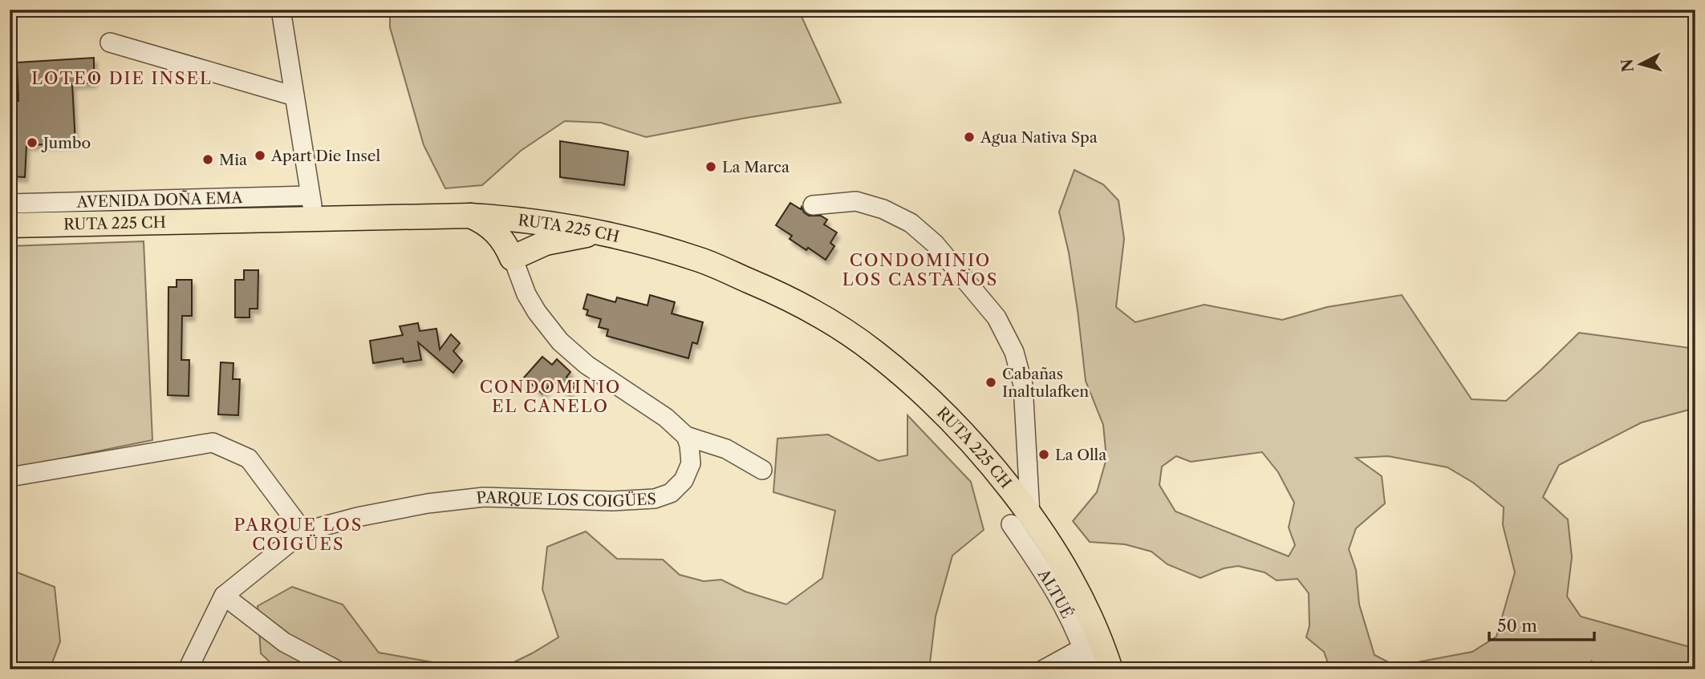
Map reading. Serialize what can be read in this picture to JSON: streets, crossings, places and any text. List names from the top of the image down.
{
  "streets": {
    "main road": ["RUTA 225 CH"],
    "street": ["AVENIDA DOÑA EMA", "PARQUE LOS COIGÜES"]
  },
  "districts": [
    "LOTEO DIE INSEL",
    "CONDOMINIO LOS CASTAÑOS",
    "CONDOMINIO EL CANELO",
    "PARQUE LOS COIGÜES"
  ],
  "places": [
    "Agua Nativa Spa",
    "Jumbo",
    "Apart Die Insel",
    "Mia",
    "La Marca",
    "Cabañas Inaltulafken",
    "La Olla"
  ],
  "scale_bar": "50 m",
  "north": "left"
}
